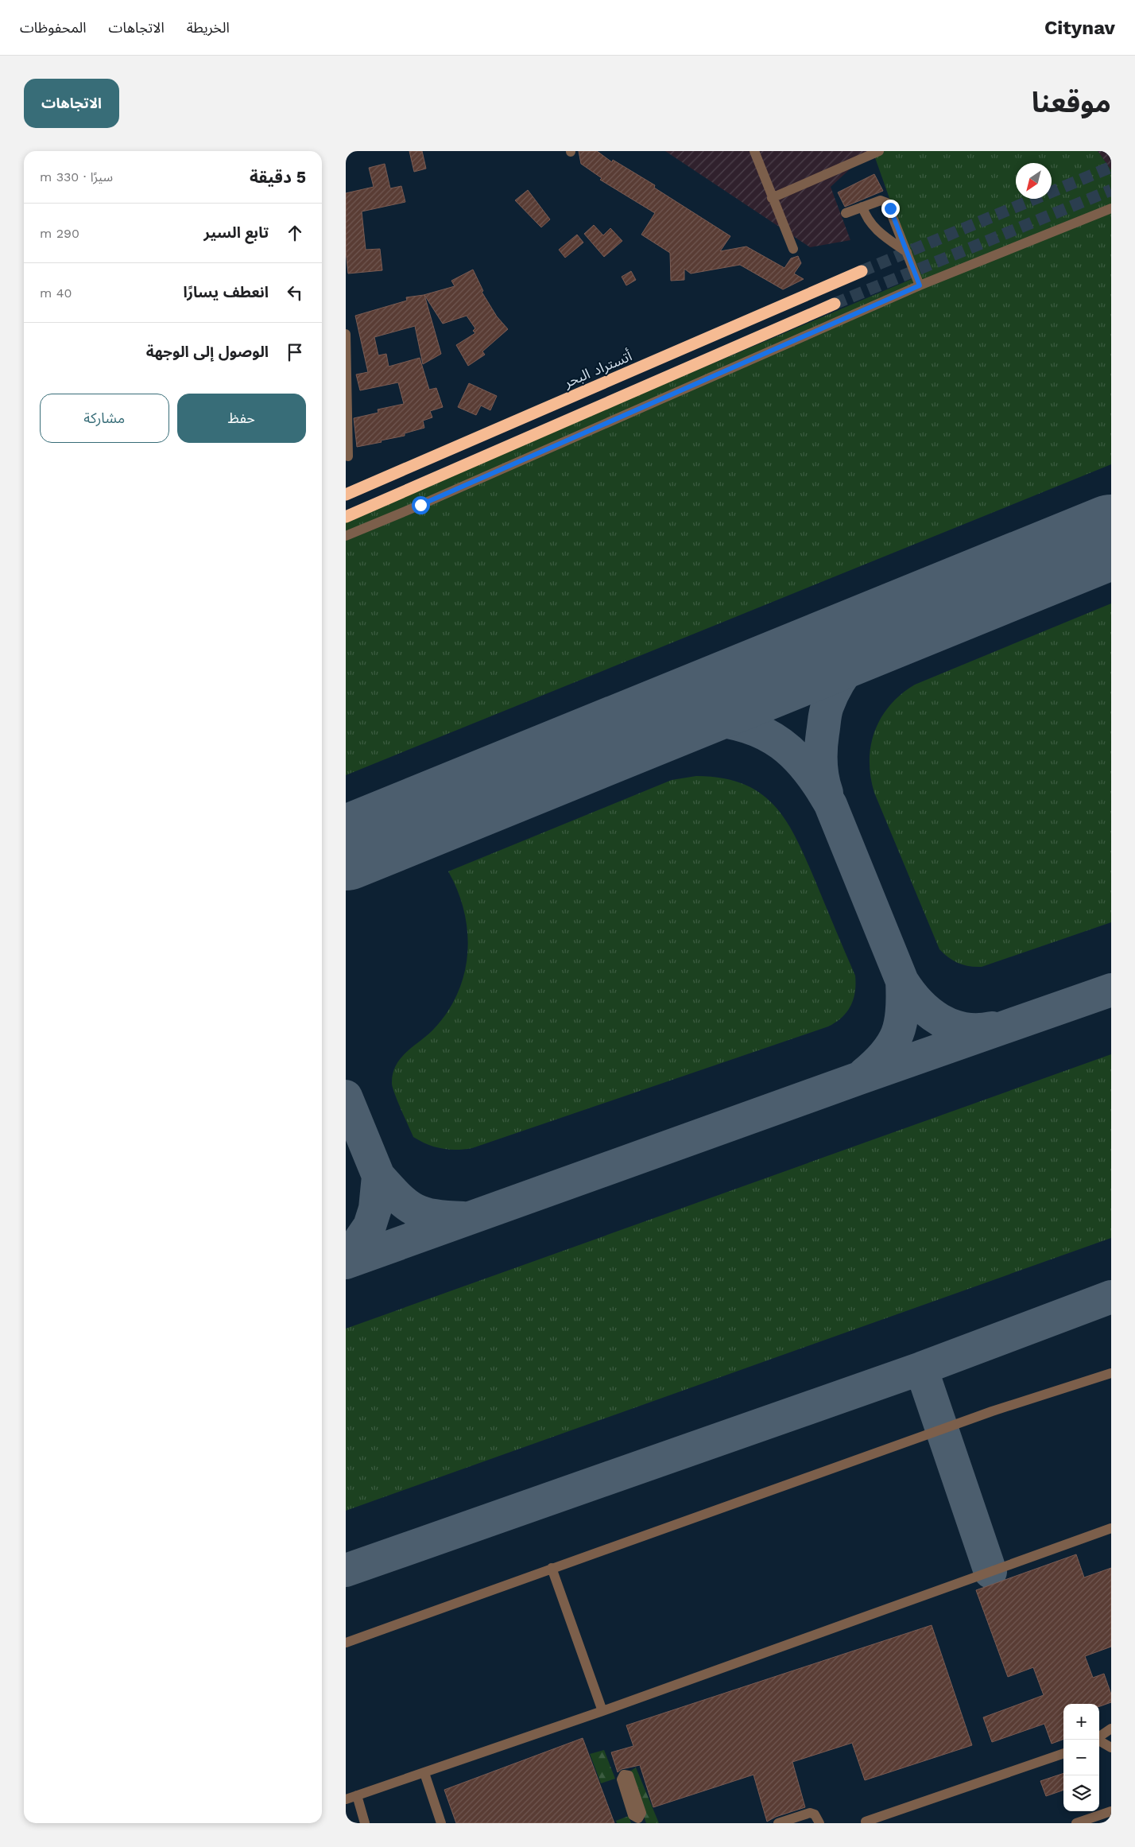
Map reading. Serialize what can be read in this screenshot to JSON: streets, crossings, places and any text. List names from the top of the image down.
{
  "streets": {
    "highway": ["أتستراد البحر"]
  },
  "north": "bottom left",
  "page": {
    "header": "Citynav",
    "nav": ["الخريطة", "الاتجاهات", "المحفوظات"],
    "title": "موقعنا",
    "buttons": [
      "الاتجاهات",
      ["حفظ", "مشاركة"]
    ],
    "heading": ["5 دقيقة", "سيرًا · 330 m"],
    "list": [
      ["تابع السير", "290 m"],
      ["انعطف يسارًا", "40 m"],
      "الوصول إلى الوجهة"
    ],
    "map_buttons": ["+", "−"]
  }
}
